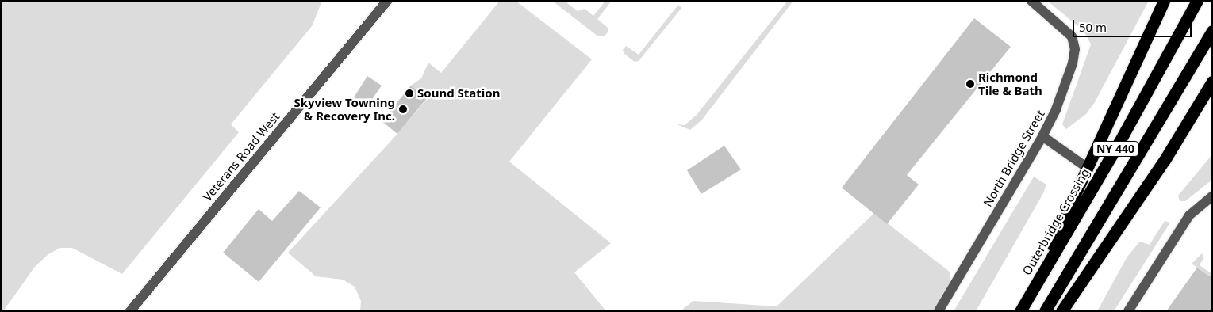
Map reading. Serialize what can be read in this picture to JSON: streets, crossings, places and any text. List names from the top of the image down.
{
  "streets": {
    "highway": ["NY 440", "Outerbridge Crossing"],
    "street": ["Veterans Road West", "North Bridge Street"]
  },
  "places": ["Richmond Tile & Bath", "Sound Station", "Skyview Towning & Recovery Inc."],
  "scale_bar": "50 m"
}
